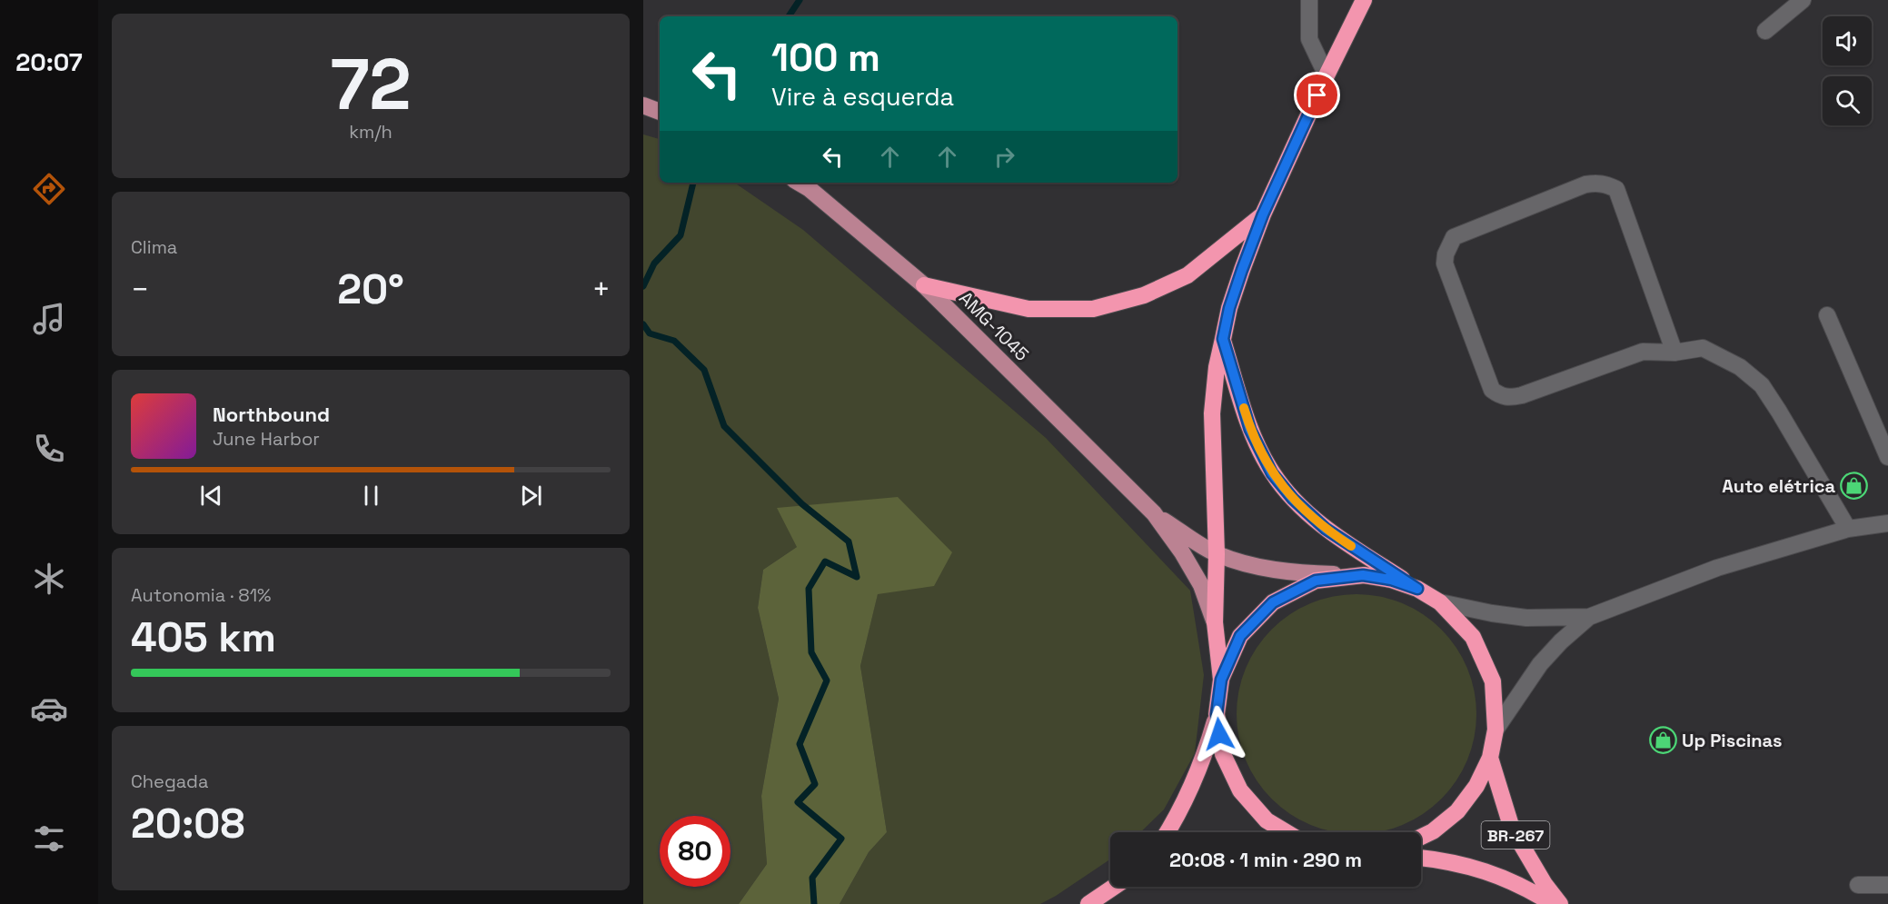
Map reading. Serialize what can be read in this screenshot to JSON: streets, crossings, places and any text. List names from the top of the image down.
{
  "streets": {
    "highway": ["BR-267"],
    "main road": ["AMG-1045"]
  },
  "places": {
    "shop": ["Auto elétrica", "Up Piscinas"]
  },
  "page": {
    "tabs": "20:07",
    "tile": [
      ["72", "km/h"],
      "Clima",
      ["Autonomia · 81%", "405 km"],
      ["Chegada", "20:08"]
    ],
    "turn": ["100 m", "Vire à esquerda"],
    "heat": ["−", "20°", "+"],
    "song": ["Northbound", "June Harbor"],
    "limit": "80",
    "trip": "20:08 · 1 min · 290 m"
  }
}
